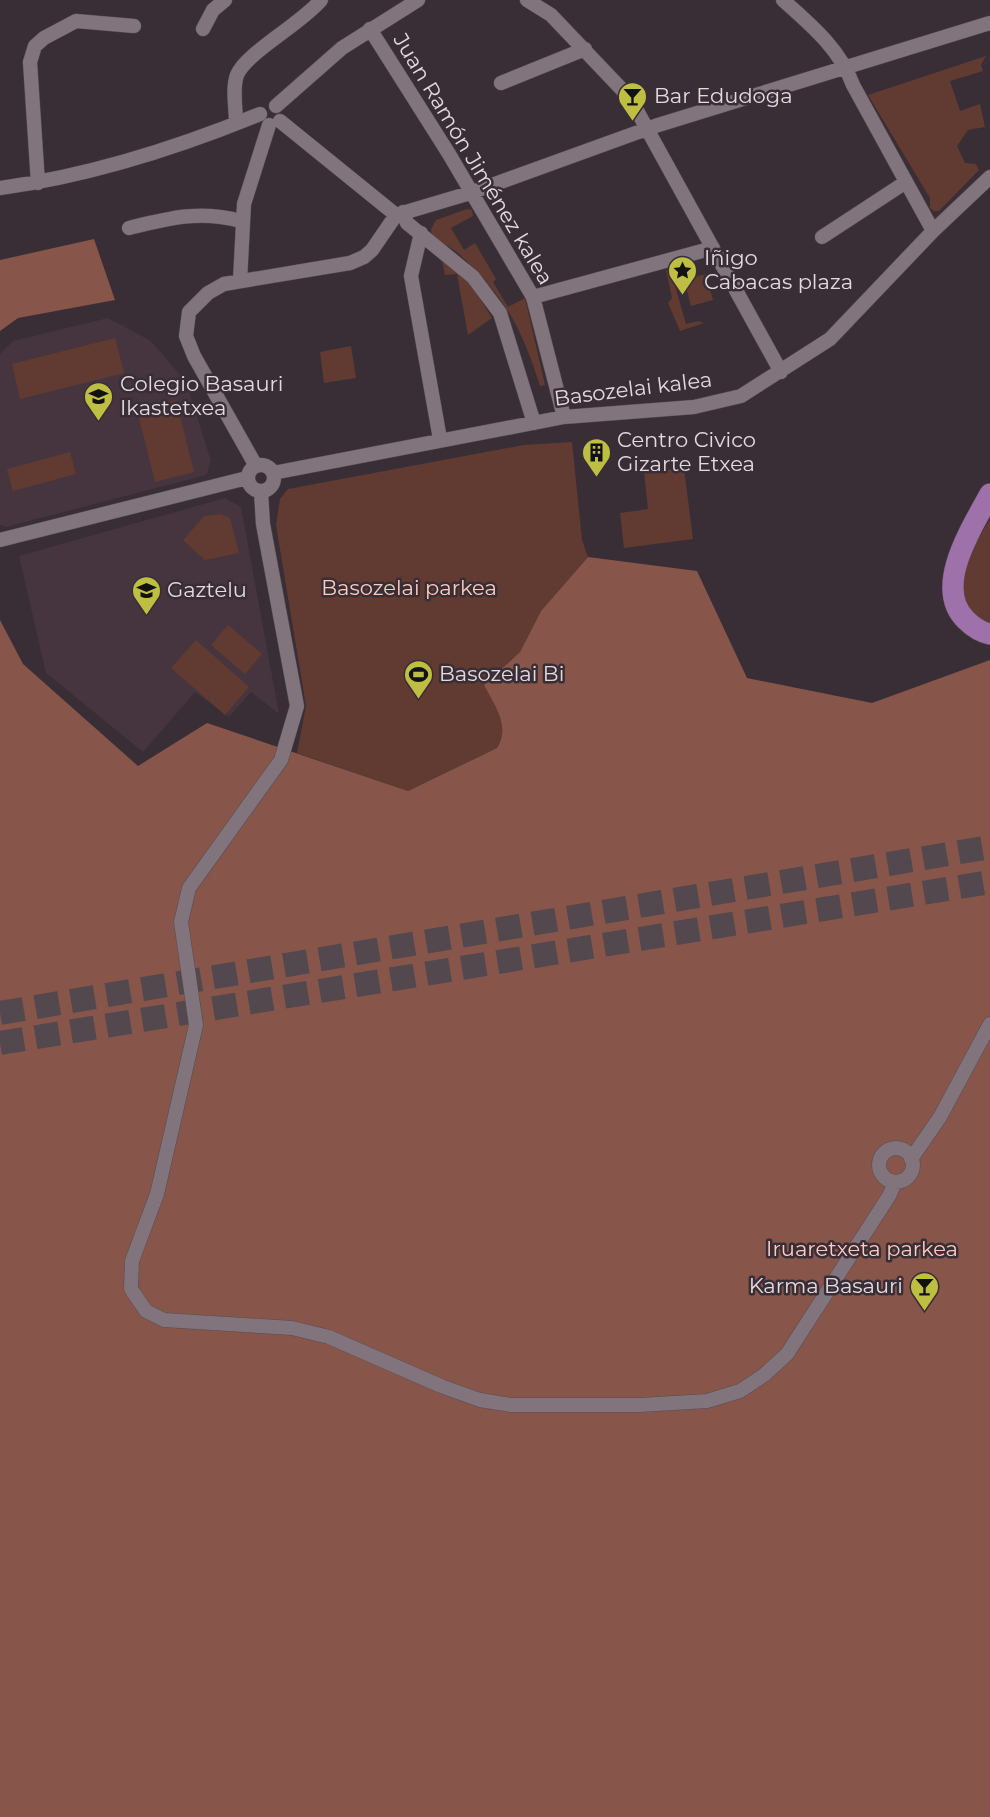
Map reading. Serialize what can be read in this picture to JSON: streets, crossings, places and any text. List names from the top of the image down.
{
  "streets": {
    "street": ["Juan Ramón Jiménez kalea", "Basozelai kalea"]
  },
  "crossings": [
    ["Juan Ramón Jiménez kalea", "Basozelai kalea"]
  ],
  "parks": ["Basozelai parkea", "Iruaretxeta parkea"],
  "places": {
    "bar": ["Bar Edudoga", "Karma Basauri"],
    "place": ["Iñigo Cabacas plaza"],
    "school or university": ["Colegio Basauri Ikastetxea", "Gaztelu"],
    "building": ["Centro Civico Gizarte Etxea"],
    "sports": ["Basozelai Bi"]
  }
}
